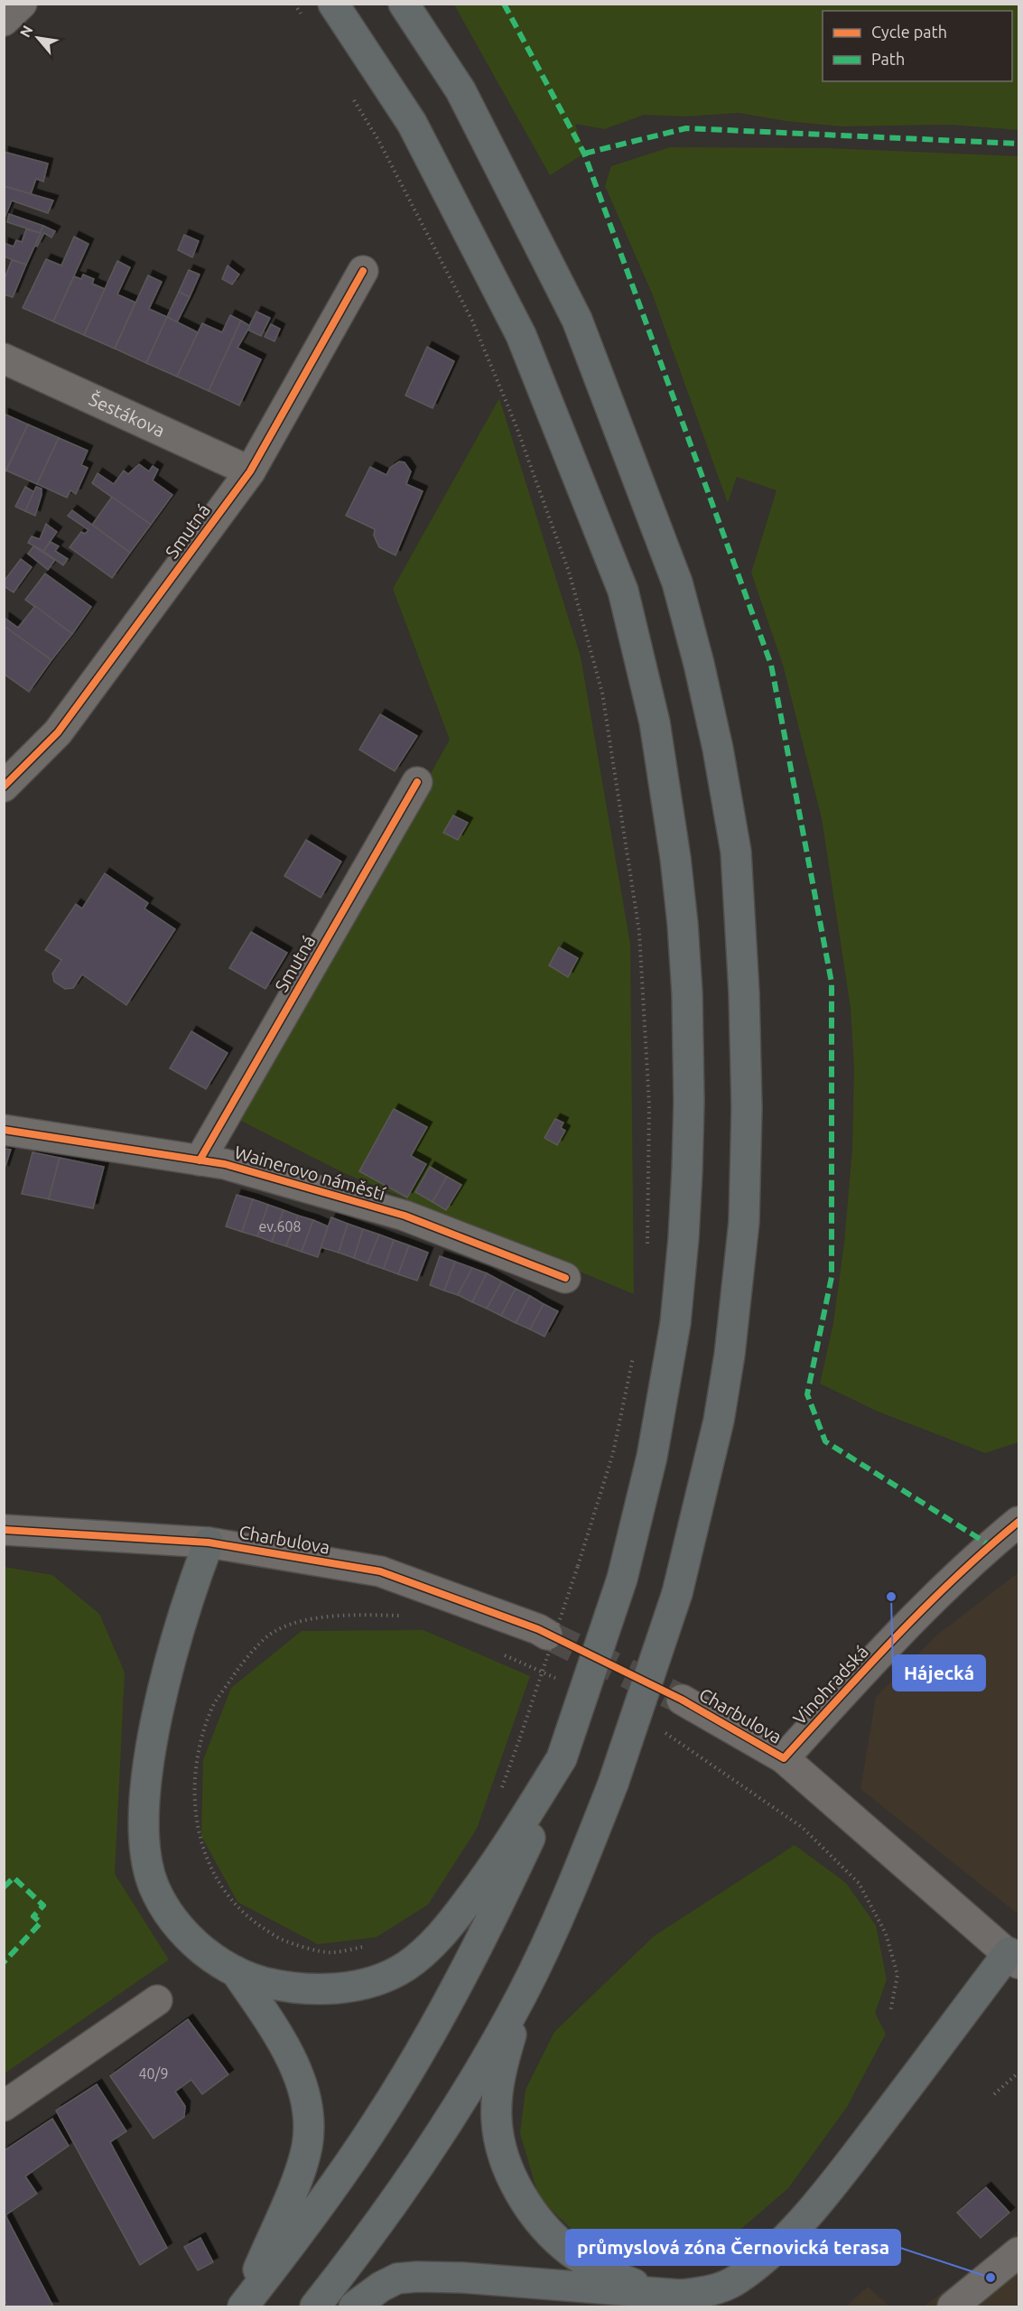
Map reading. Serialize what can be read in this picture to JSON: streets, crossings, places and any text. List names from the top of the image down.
{
  "streets": {
    "street": [
      "Šestákova",
      "Smutná",
      "Wainerovo náměstí",
      "Charbulova",
      "Vinohradská"
    ]
  },
  "crossings": [
    ["Šestákova", "Smutná"],
    ["Smutná", "Wainerovo náměstí"],
    ["Charbulova", "Vinohradská"]
  ],
  "places": ["Hájecká", "průmyslová zóna Černovická terasa"],
  "house_numbers": ["ev.608", "40/9"],
  "legend": ["Cycle path", "Path"],
  "north": "top left"
}
